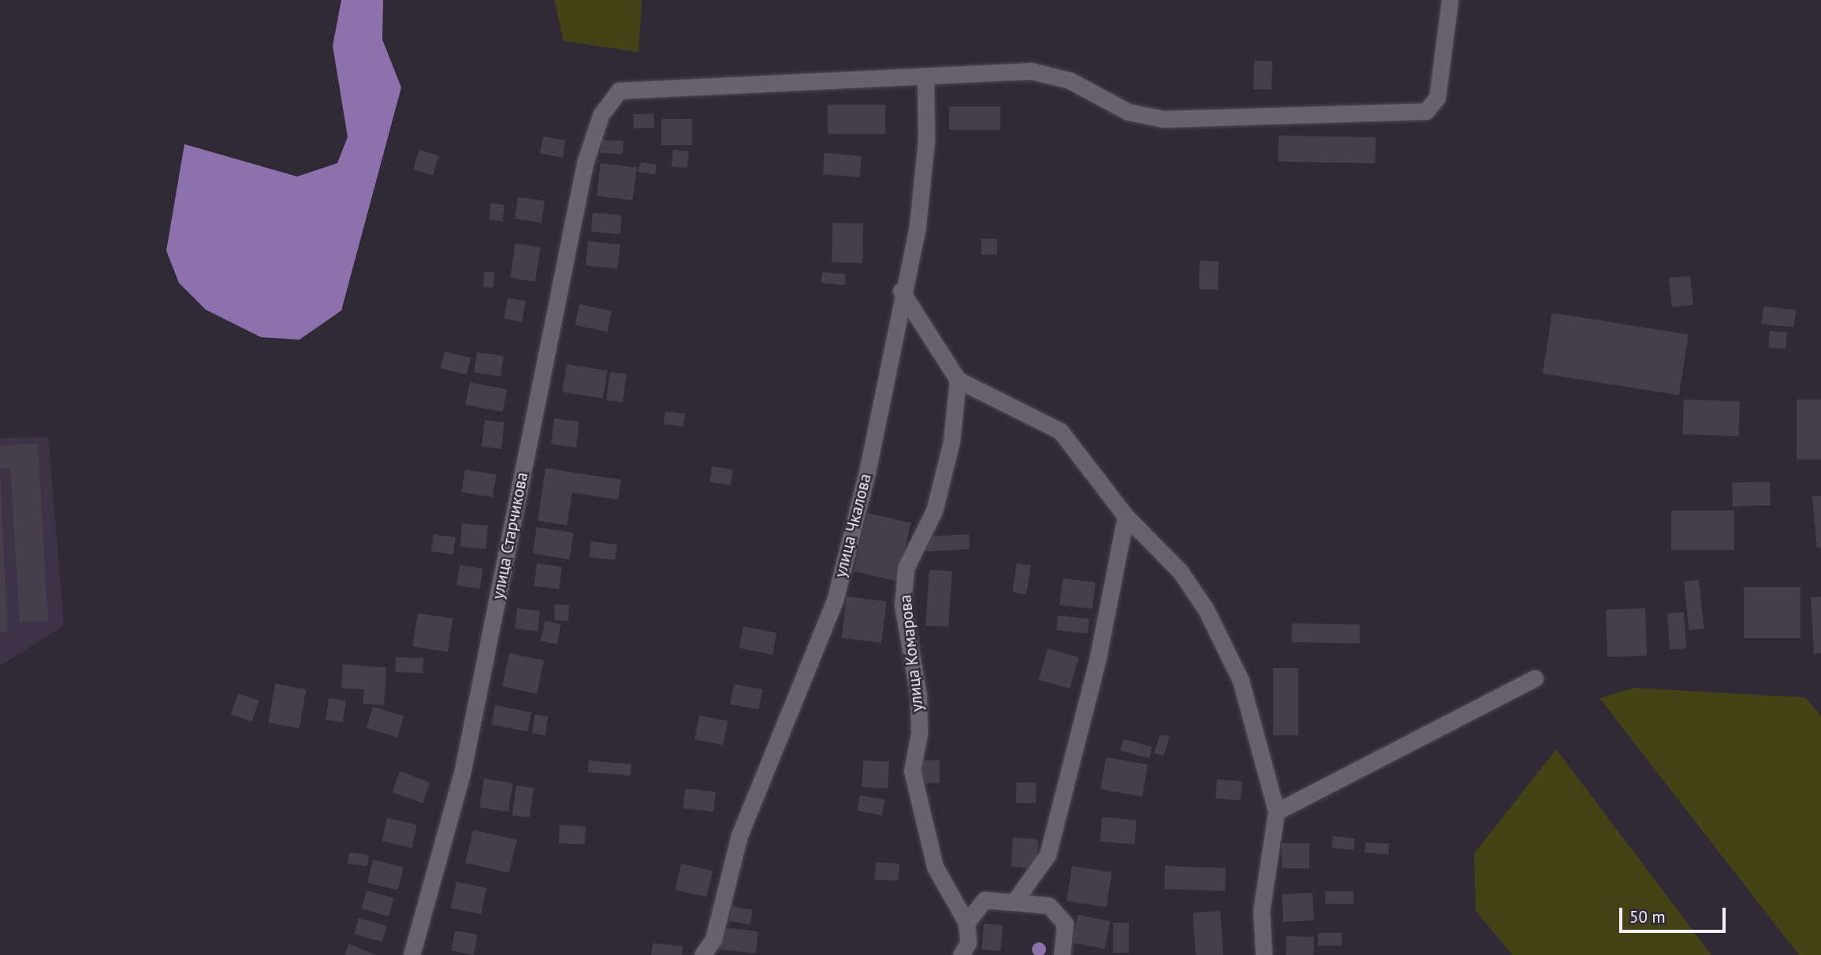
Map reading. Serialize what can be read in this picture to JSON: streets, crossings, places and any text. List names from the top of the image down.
{
  "streets": {
    "street": ["улица Чкалова", "улица Старчикова", "улица Комарова"]
  },
  "crossings": [
    ["улица Чкалова", "улица Старчикова"]
  ],
  "scale_bar": "50 m"
}
